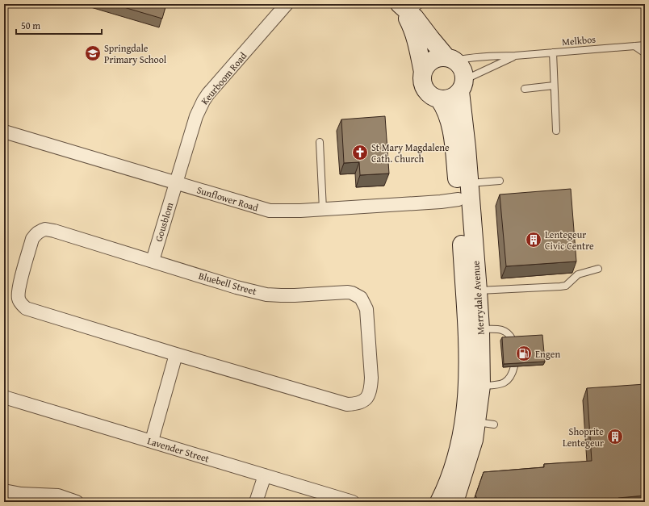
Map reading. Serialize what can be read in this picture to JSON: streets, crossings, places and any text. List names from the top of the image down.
{
  "streets": {
    "street": [
      "Keurboom Road",
      "Sunflower Road",
      "Gousblom",
      "Bluebell Street",
      "Merrydale Avenue",
      "Lavender Street"
    ],
    "lane": ["Melkbos"]
  },
  "crossings": [
    ["Melkbos", "Merrydale Avenue"],
    ["Keurboom Road", "Sunflower Road"],
    ["Keurboom Road", "Gousblom"],
    ["Sunflower Road", "Gousblom"],
    ["Sunflower Road", "Merrydale Avenue"],
    ["Gousblom", "Bluebell Street"]
  ],
  "places": {
    "school or university": ["Springdale Primary School"],
    "church": ["St Mary Magdalene Cath. Church"],
    "building": ["Lentegeur Civic Centre", "Shoprite Lentegeur"],
    "fuel station": ["Engen"]
  },
  "scale_bar": "50 m"
}
